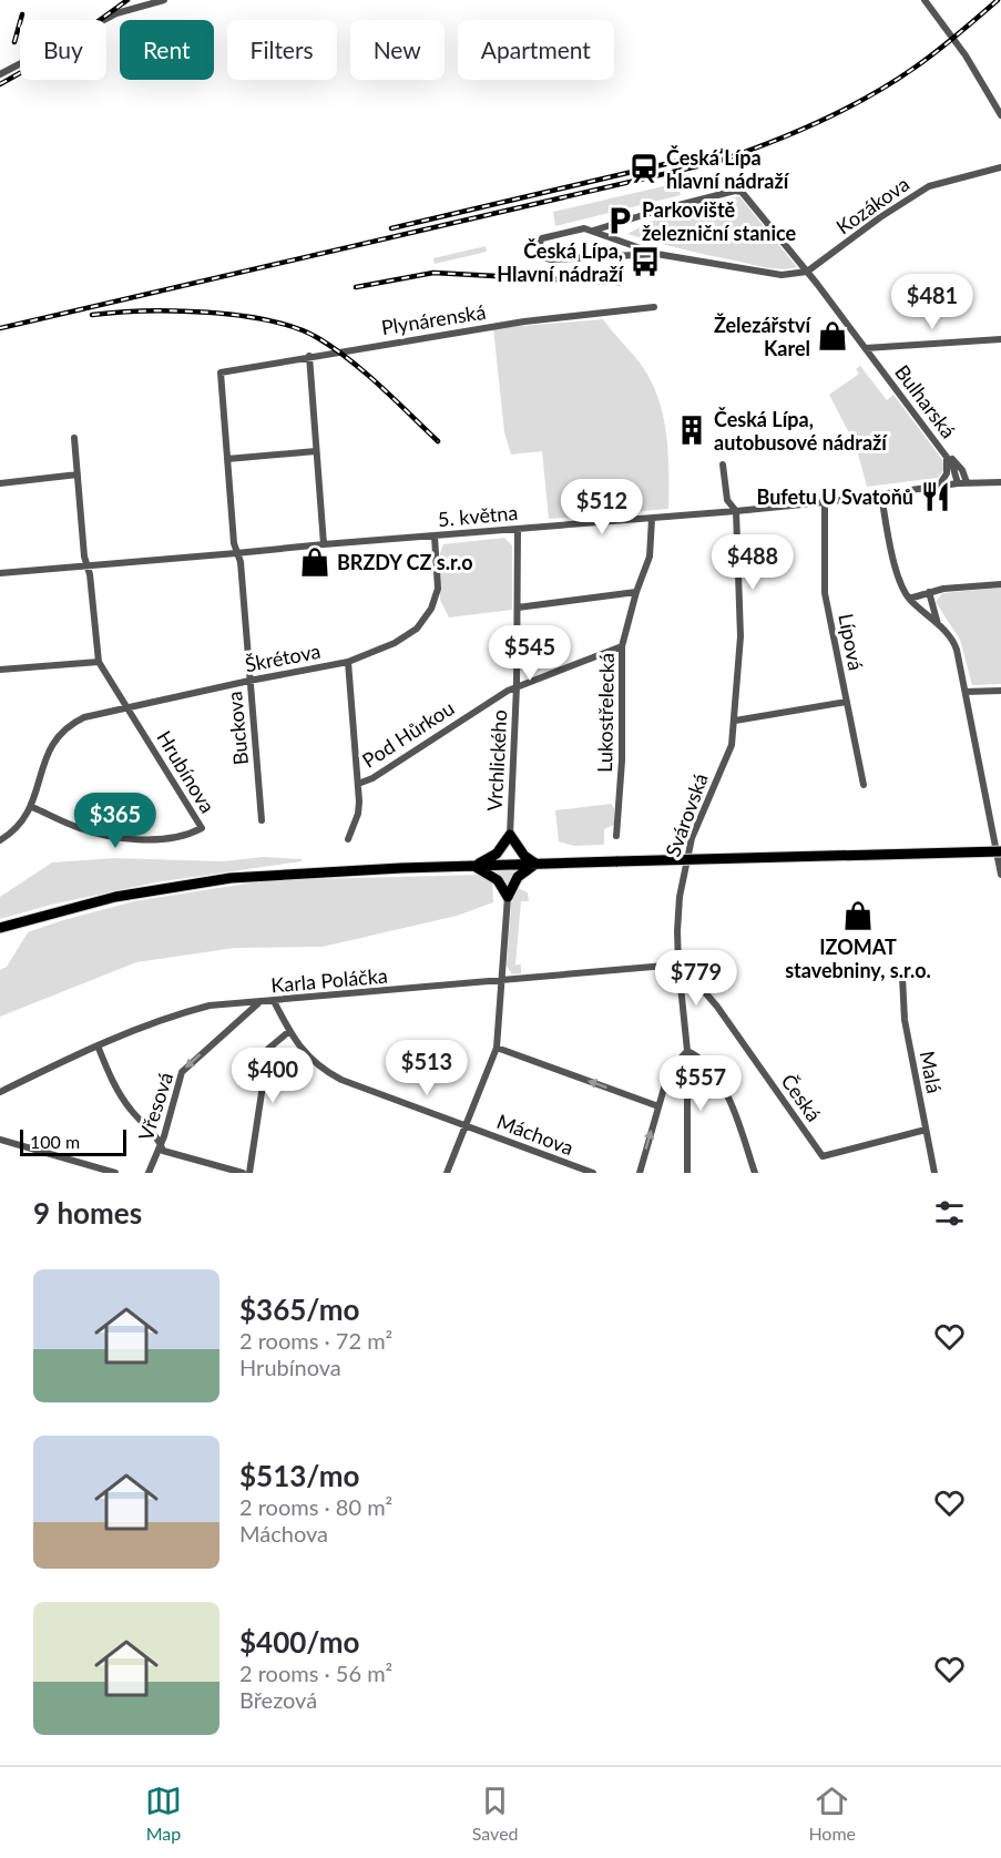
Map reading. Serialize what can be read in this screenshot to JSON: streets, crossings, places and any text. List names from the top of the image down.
{
  "streets": {
    "street": [
      "Kozákova",
      "Plynárenská",
      "Bulharská",
      "5. května",
      "Lípová",
      "Škrétova",
      "Lukostřelecká",
      "Buckova",
      "Pod Hůrkou",
      "Vrchlického",
      "Hrubínova",
      "Svárovská",
      "Karla Poláčka",
      "Malá",
      "Česká",
      "Vřesová",
      "Máchova"
    ]
  },
  "crossings": [
    ["Kozákova", "Bulharská"],
    ["Plynárenská", "Buckova"],
    ["Bulharská", "5. května"],
    ["5. května", "Lípová"],
    ["5. května", "Škrétova"],
    ["5. května", "Lukostřelecká"],
    ["5. května", "Buckova"],
    ["5. května", "Vrchlického"],
    ["5. května", "Hrubínova"],
    ["5. května", "Svárovská"],
    ["Škrétova", "Buckova"],
    ["Škrétova", "Hrubínova"],
    ["Lukostřelecká", "Pod Hůrkou"],
    ["Pod Hůrkou", "Vrchlického"],
    ["Svárovská", "Karla Poláčka"],
    ["Svárovská", "Česká"],
    ["Karla Poláčka", "Česká"],
    ["Karla Poláčka", "Vřesová"],
    ["Karla Poláčka", "Máchova"],
    ["Malá", "Česká"]
  ],
  "places": {
    "station": ["Česká Lípa hlavní nádraží"],
    "parking": ["Parkoviště železniční stanice"],
    "bus stop": ["Česká Lípa, Hlavní nádraží"],
    "shop": ["Železářství Karel", "BRZDY CZ s.r.o", "IZOMAT stavebniny, s.r.o."],
    "building": ["Česká Lípa, autobusové nádraží"],
    "restaurant": ["Bufetu U Svatoňů"]
  },
  "scale_bar": "100 m",
  "page": {
    "chip": [
      "Buy",
      "Rent",
      "Filters",
      "New",
      "Apartment"
    ],
    "price": [
      "$481",
      "$512",
      "$488",
      "$545",
      "$365",
      "$779",
      "$513",
      "$400",
      "$557"
    ],
    "scale": "100 m",
    "heading": "9 homes",
    "list": [
      {
        "name": "$365/mo",
        "note": "2 rooms · 72 m² · Hrubínova"
      },
      {
        "name": "$513/mo",
        "note": "2 rooms · 80 m² · Máchova"
      },
      {
        "name": "$400/mo",
        "note": "2 rooms · 56 m² · Březová"
      }
    ],
    "tabs": ["Map", "Saved", "Home"]
  }
}
